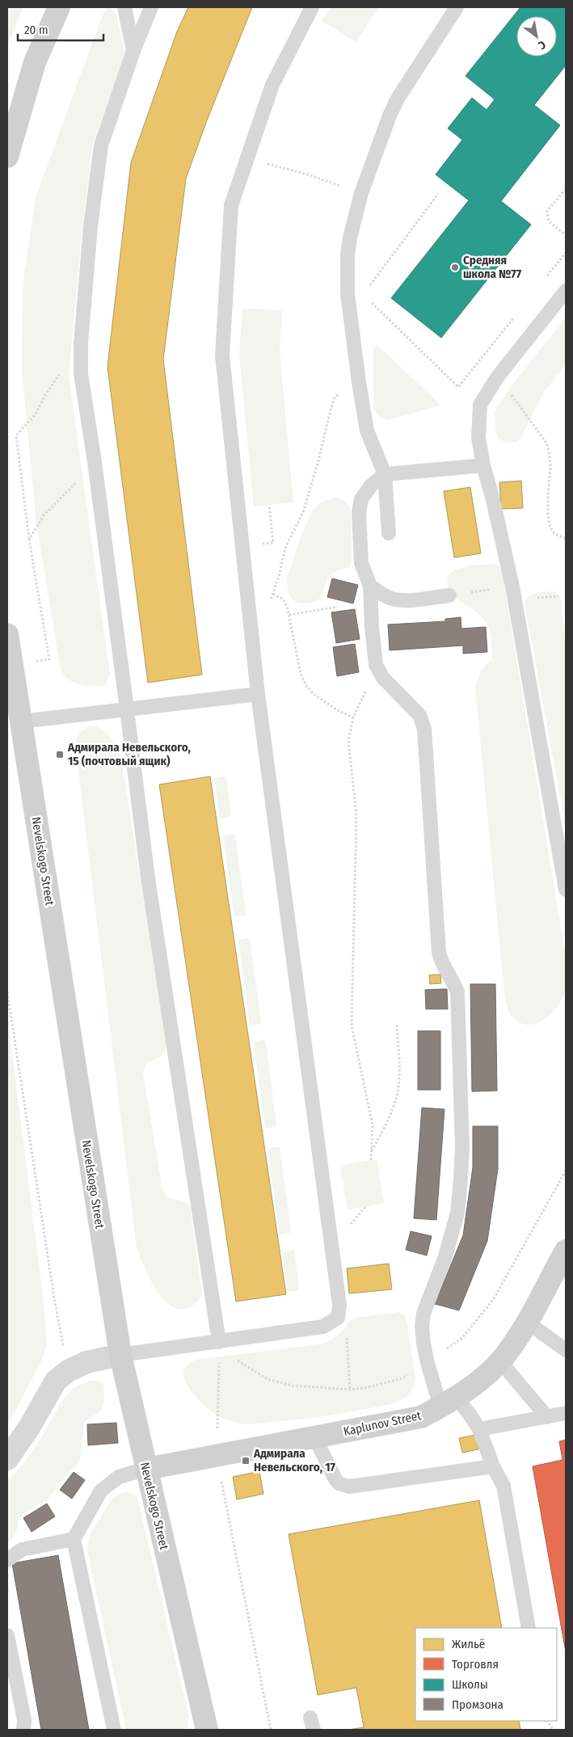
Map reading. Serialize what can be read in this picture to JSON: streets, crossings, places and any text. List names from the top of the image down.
{
  "streets": {
    "main road": ["Nevelskogo Street", "Kaplunov Street"]
  },
  "crossings": [
    ["Nevelskogo Street", "Kaplunov Street"]
  ],
  "places": {
    "other": ["Средняя школа №77"],
    "transit": ["Адмирала Невельского, 15 (почтовый ящик)", "Адмирала Невельского, 17"]
  },
  "legend": [
    "Жильё",
    "Торговля",
    "Школы",
    "Промзона"
  ],
  "scale_bar": "20 m",
  "north": "bottom right"
}
